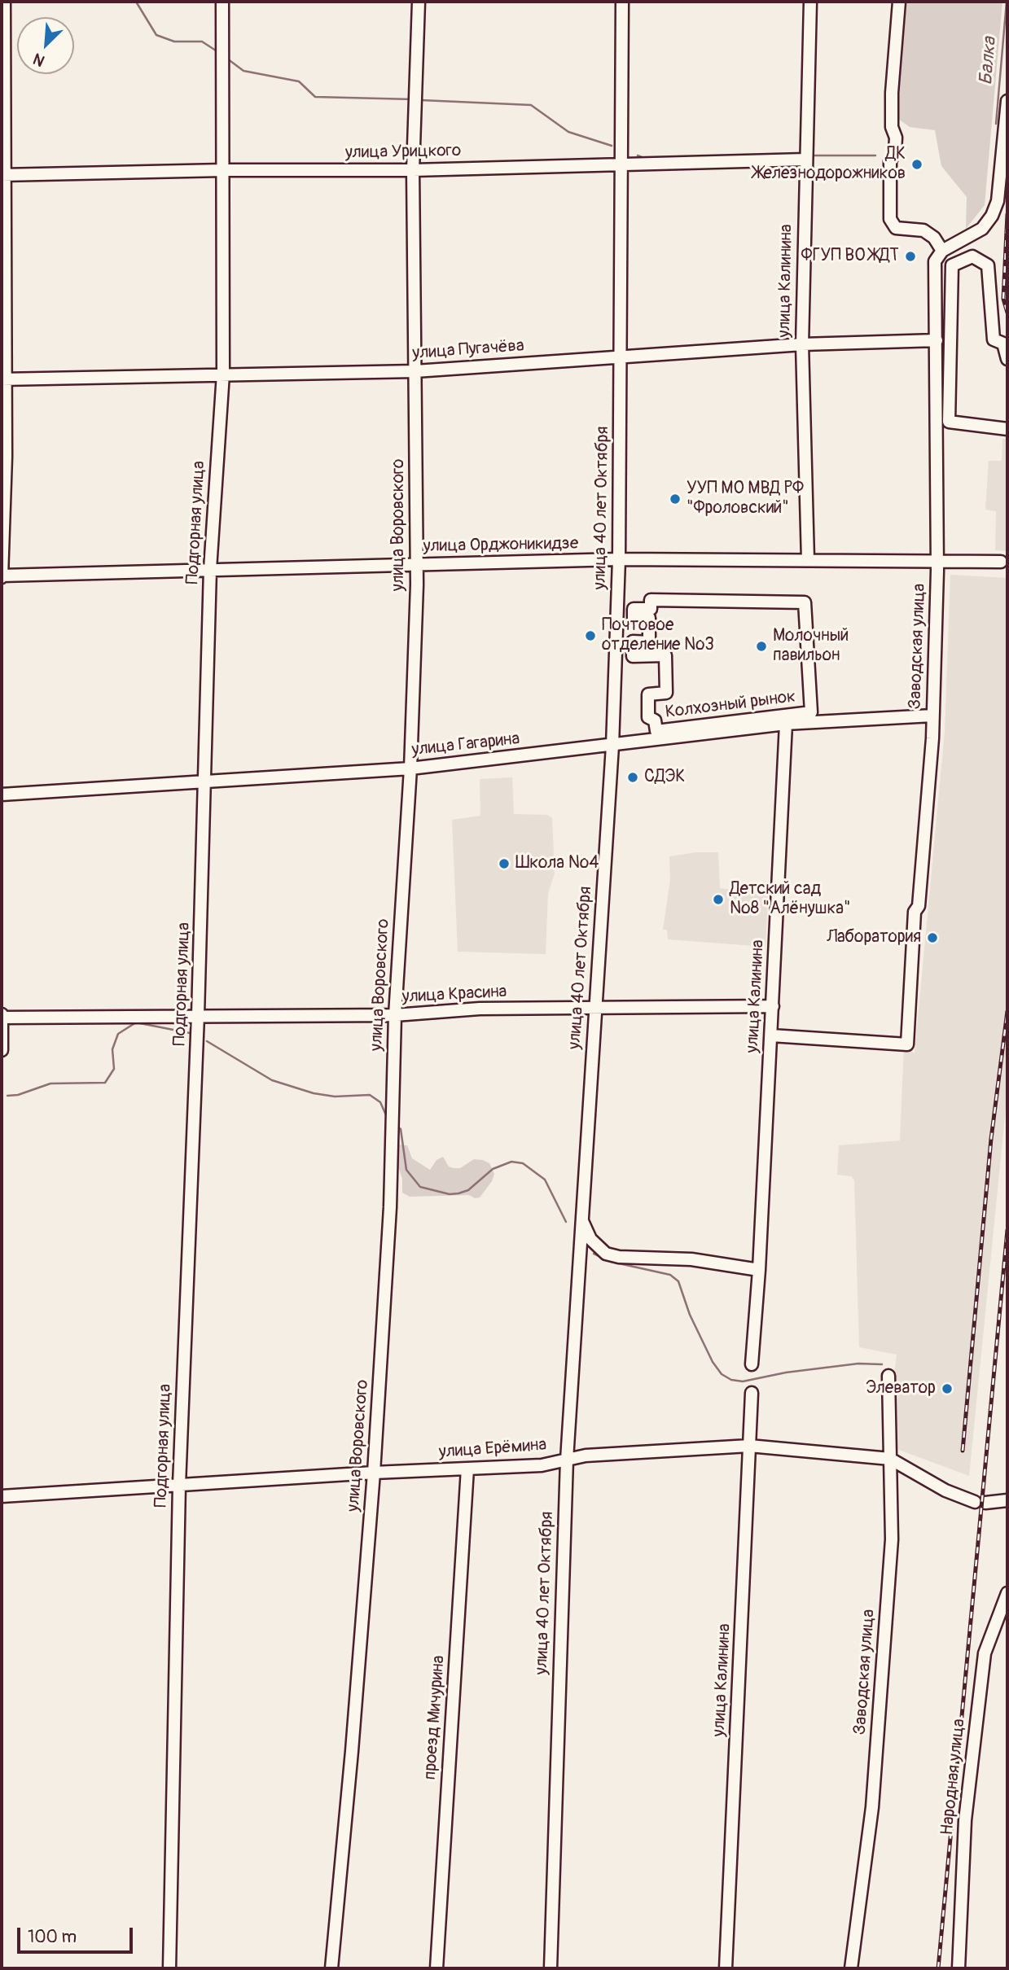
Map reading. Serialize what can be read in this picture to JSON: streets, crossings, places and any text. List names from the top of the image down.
{
  "streets": {
    "street": [
      "улица Урицкого",
      "улица Калинина",
      "улица Пугачёва",
      "улица 40 лет Октября",
      "Подгорная улица",
      "улица Воровского",
      "улица Орджоникидзе",
      "Заводская улица",
      "Колхозный рынок",
      "улица Гагарина",
      "улица Красина",
      "улица Ерёмина",
      "проезд Мичурина",
      "Народная улица"
    ]
  },
  "crossings": [
    ["улица Урицкого", "улица Калинина"],
    ["улица Урицкого", "улица 40 лет Октября"],
    ["улица Урицкого", "Подгорная улица"],
    ["улица Урицкого", "улица Воровского"],
    ["улица Калинина", "улица Пугачёва"],
    ["улица Калинина", "улица Орджоникидзе"],
    ["улица Калинина", "Заводская улица"],
    ["улица Калинина", "улица Гагарина"],
    ["улица Калинина", "улица Красина"],
    ["улица Калинина", "улица Ерёмина"],
    ["улица Пугачёва", "улица 40 лет Октября"],
    ["улица Пугачёва", "Подгорная улица"],
    ["улица Пугачёва", "улица Воровского"],
    ["улица Пугачёва", "Заводская улица"],
    ["улица 40 лет Октября", "улица Орджоникидзе"],
    ["улица 40 лет Октября", "улица Гагарина"],
    ["улица 40 лет Октября", "улица Красина"],
    ["улица 40 лет Октября", "улица Ерёмина"],
    ["Подгорная улица", "улица Орджоникидзе"],
    ["Подгорная улица", "улица Гагарина"],
    ["Подгорная улица", "улица Красина"],
    ["Подгорная улица", "улица Ерёмина"],
    ["улица Воровского", "улица Орджоникидзе"],
    ["улица Воровского", "улица Гагарина"],
    ["улица Воровского", "улица Красина"],
    ["улица Воровского", "улица Ерёмина"],
    ["улица Орджоникидзе", "Заводская улица"],
    ["Заводская улица", "улица Гагарина"],
    ["Заводская улица", "улица Ерёмина"],
    ["улица Ерёмина", "проезд Мичурина"]
  ],
  "water": ["Балка"],
  "places": [
    "ДК Железнодорожников",
    "ФГУП ВО ЖДТ",
    "УУП МО МВД РФ \"Фроловский\"",
    "Почтовое отделение №3",
    "Молочный павильон",
    "СДЭК",
    "Школа №4",
    "Детский сад №8 \"Алёнушка\"",
    "Лаборатория",
    "Элеватор"
  ],
  "scale_bar": "100 m",
  "north": "bottom left"
}
